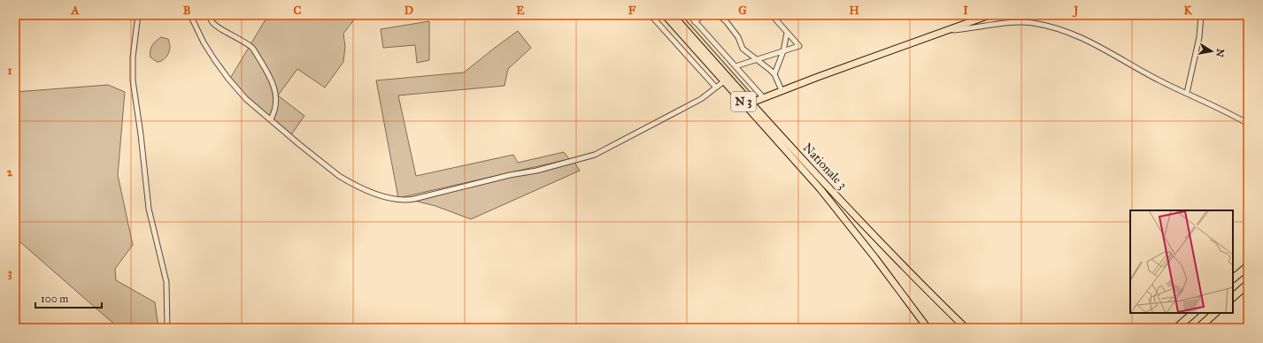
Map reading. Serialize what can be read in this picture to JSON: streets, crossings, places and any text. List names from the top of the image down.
{
  "streets": {
    "main road": ["N 3", "Nationale 3"]
  },
  "scale_bar": "100 m",
  "north": "right",
  "grid": {
    "columns": [
      "A",
      "B",
      "C",
      "D",
      "E",
      "F",
      "G",
      "H",
      "I",
      "J",
      "K"
    ],
    "rows": ["1", "2", "3"]
  }
}
